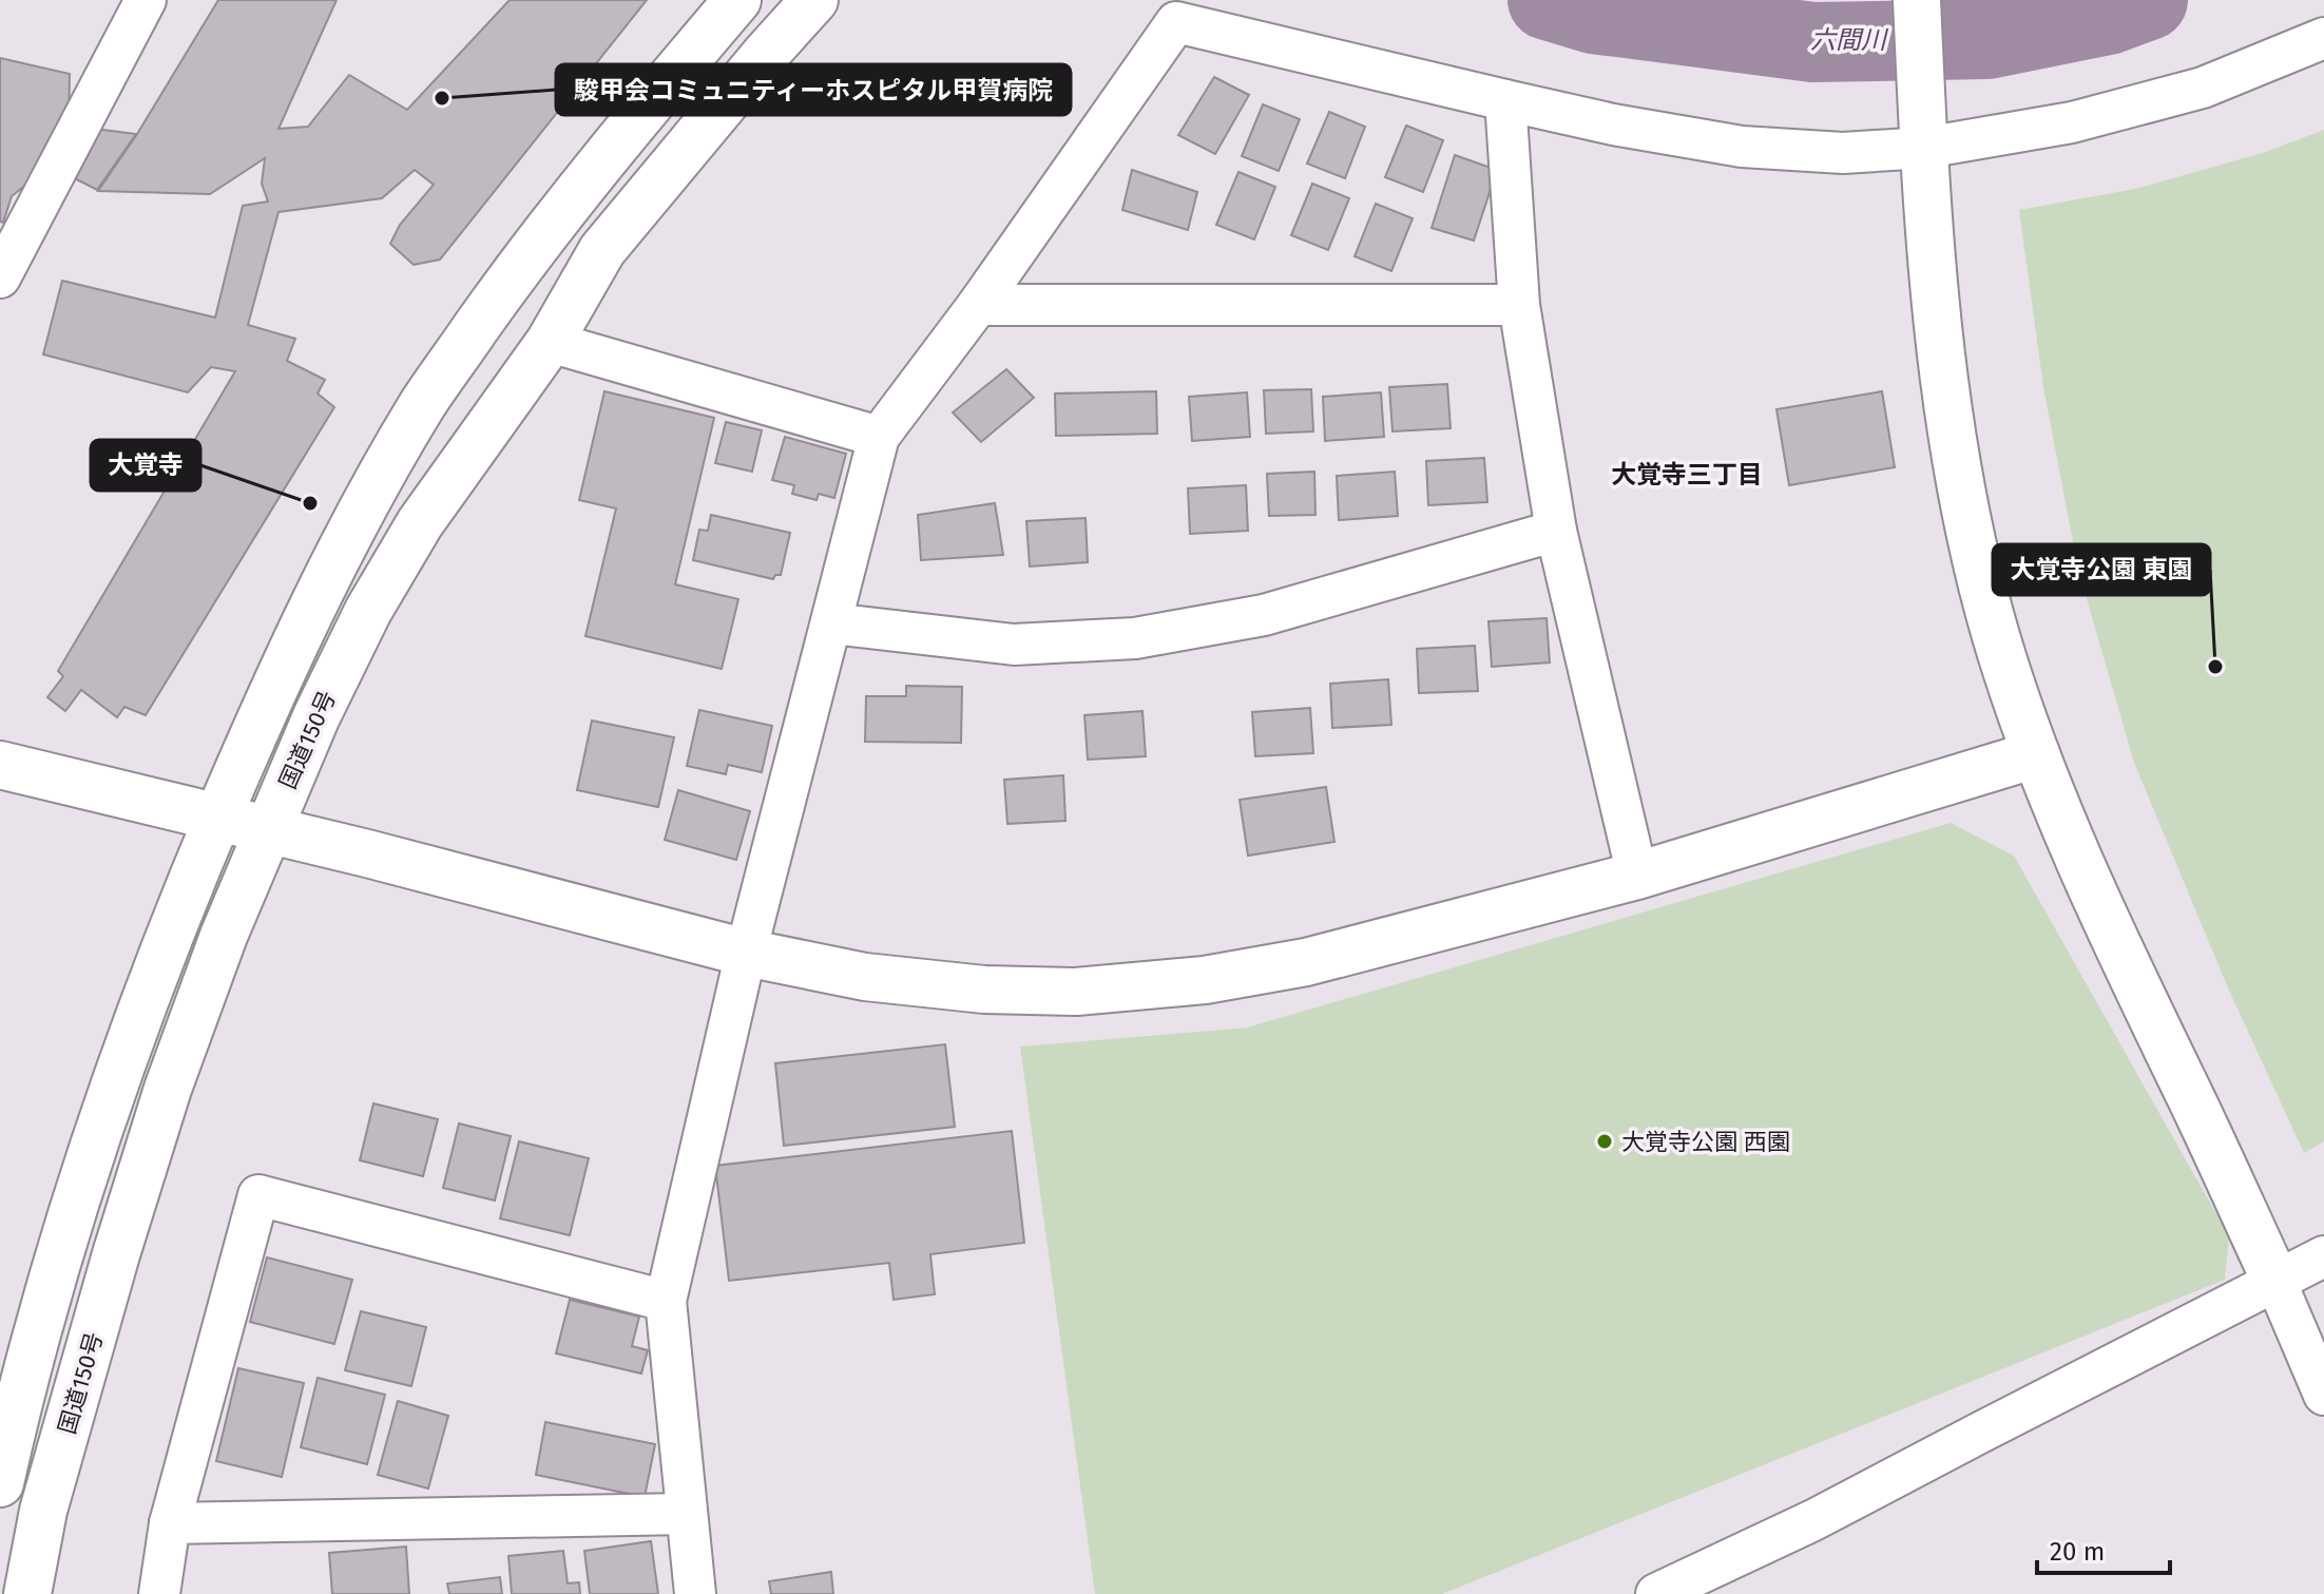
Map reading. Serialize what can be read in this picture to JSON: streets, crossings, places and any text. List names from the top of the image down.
{
  "streets": {
    "main road": ["国道150号"]
  },
  "districts": ["大覚寺三丁目"],
  "water": ["六間川"],
  "places": [
    "駿甲会コミュニティーホスピタル甲賀病院",
    "大覚寺",
    "大覚寺公園 東園",
    "大覚寺公園 西園"
  ],
  "scale_bar": "20 m"
}
